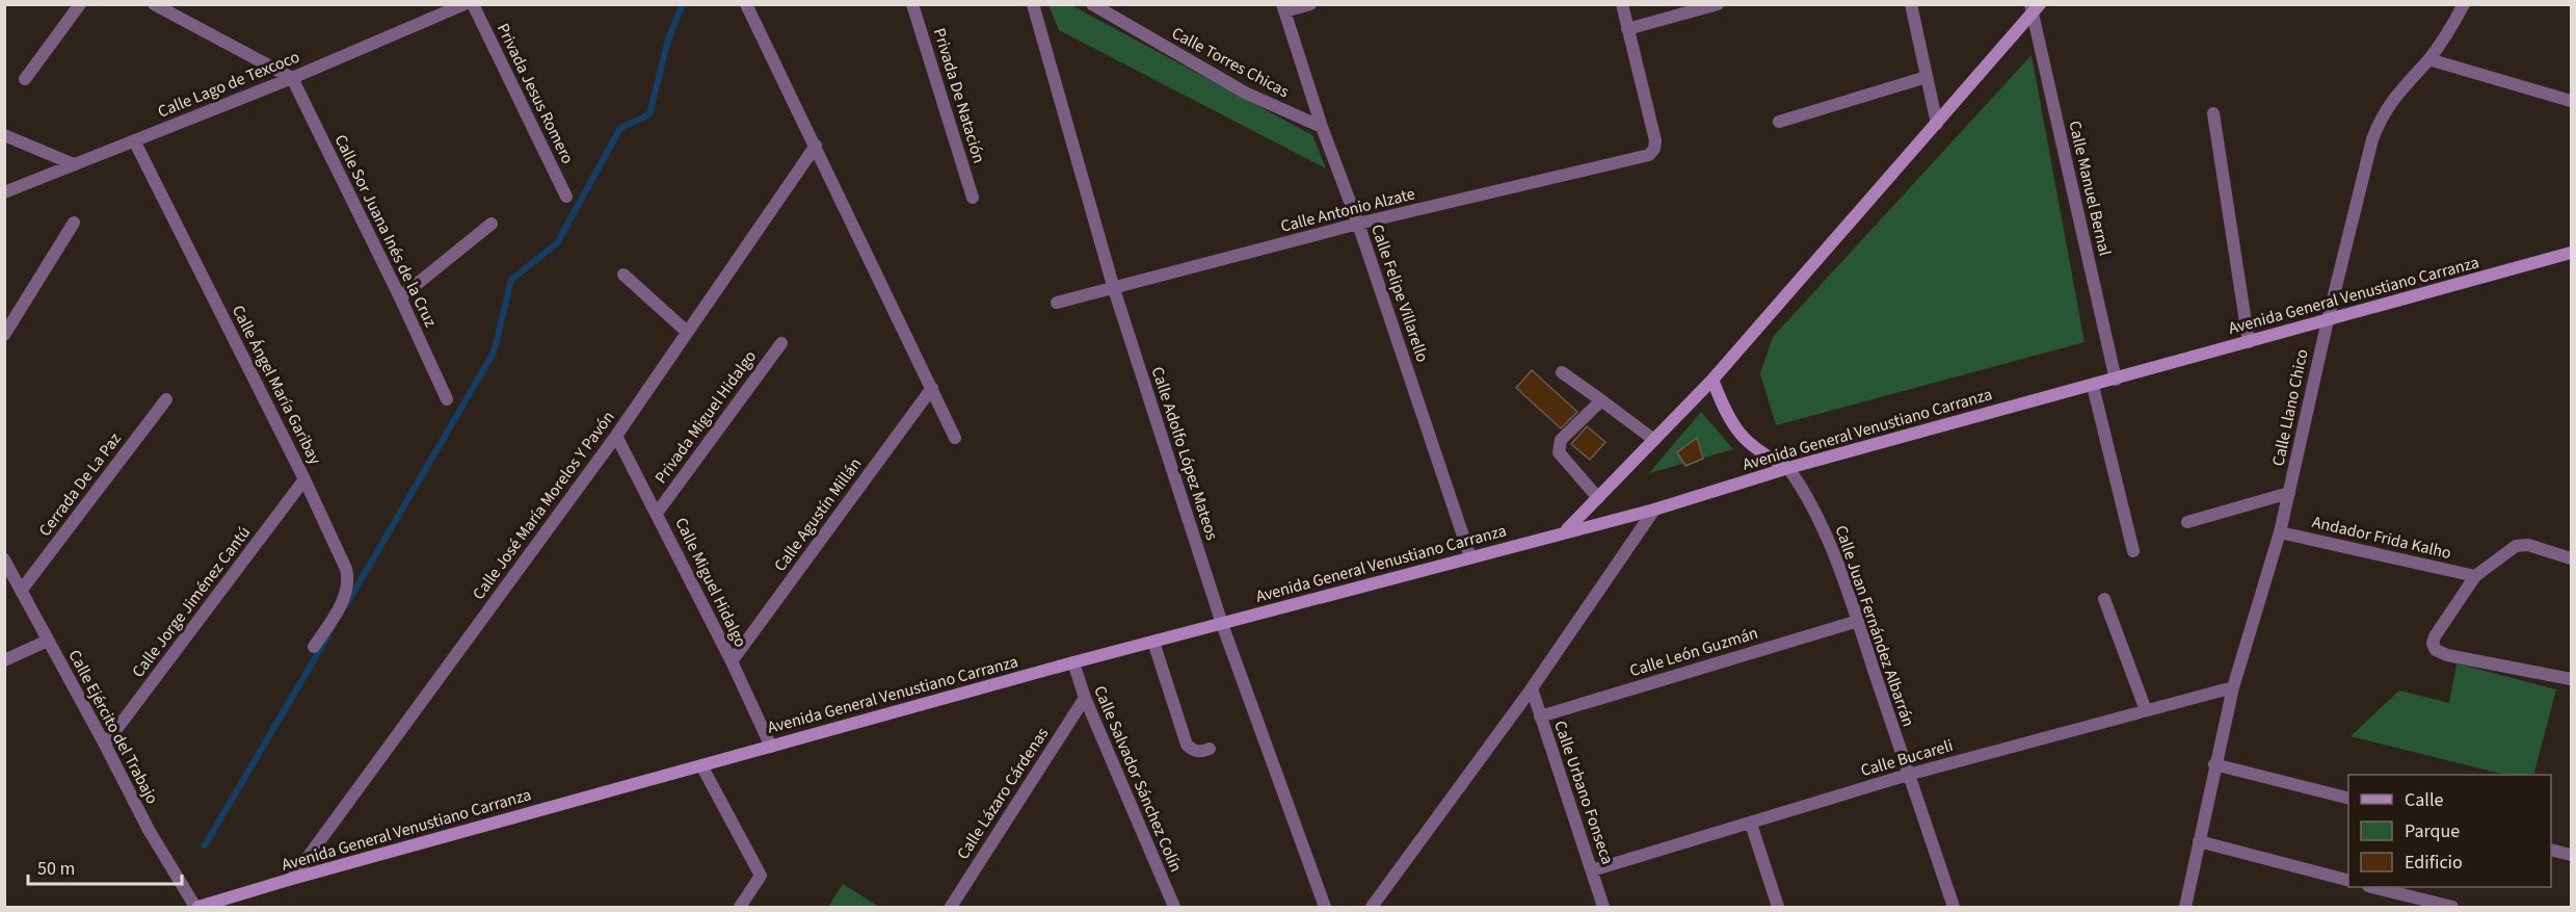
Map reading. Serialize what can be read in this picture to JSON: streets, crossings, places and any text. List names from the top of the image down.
{
  "streets": {
    "main road": ["Avenida General Venustiano Carranza"],
    "street": [
      "Calle Torres Chicas",
      "Calle Lago de Texcoco",
      "Privada Jesus Romero",
      "Privada De Natación",
      "Calle Manuel Bernal",
      "Calle Antonio Alzate",
      "Calle Sor Juana Inés de la Cruz",
      "Calle Felipe Villarello",
      "Calle Ángel María Garibay",
      "Calle Llano Chico",
      "Privada Miguel Hidalgo",
      "Calle Adolfo López Mateos",
      "Cerrada De La Paz",
      "Calle José María Morelos Y Pavón",
      "Calle Agustín Millán",
      "Andador Frida Kalho",
      "Calle Miguel Hidalgo",
      "Calle Jorge Jiménez Cantú",
      "Calle Juan Fernández Albarrán",
      "Calle León Guzmán",
      "Calle Ejército del Trabajo",
      "Calle Bucareli",
      "Calle Salvador Sánchez Colín",
      "Calle Urbano Fonseca",
      "Calle Lázaro Cárdenas"
    ]
  },
  "crossings": [
    ["Calle Torres Chicas", "Calle Felipe Villarello"],
    ["Calle Lago de Texcoco", "Calle Sor Juana Inés de la Cruz"],
    ["Calle Lago de Texcoco", "Calle Ángel María Garibay"],
    ["Calle Manuel Bernal", "Avenida General Venustiano Carranza"],
    ["Calle Antonio Alzate", "Calle Felipe Villarello"],
    ["Calle Antonio Alzate", "Calle Adolfo López Mateos"],
    ["Calle Felipe Villarello", "Avenida General Venustiano Carranza"],
    ["Avenida General Venustiano Carranza", "Calle Llano Chico"],
    ["Avenida General Venustiano Carranza", "Calle Adolfo López Mateos"],
    ["Avenida General Venustiano Carranza", "Calle José María Morelos Y Pavón"],
    ["Avenida General Venustiano Carranza", "Calle Miguel Hidalgo"],
    ["Avenida General Venustiano Carranza", "Calle Juan Fernández Albarrán"],
    ["Avenida General Venustiano Carranza", "Calle Ejército del Trabajo"],
    ["Avenida General Venustiano Carranza", "Calle Salvador Sánchez Colín"],
    ["Calle Ángel María Garibay", "Calle Jorge Jiménez Cantú"],
    ["Calle Llano Chico", "Andador Frida Kalho"],
    ["Calle Llano Chico", "Calle Bucareli"],
    ["Privada Miguel Hidalgo", "Calle Miguel Hidalgo"],
    ["Cerrada De La Paz", "Calle Ejército del Trabajo"],
    ["Calle José María Morelos Y Pavón", "Calle Miguel Hidalgo"],
    ["Calle Agustín Millán", "Calle Miguel Hidalgo"],
    ["Calle Jorge Jiménez Cantú", "Calle Ejército del Trabajo"],
    ["Calle Juan Fernández Albarrán", "Calle León Guzmán"],
    ["Calle Juan Fernández Albarrán", "Calle Bucareli"],
    ["Calle León Guzmán", "Calle Urbano Fonseca"],
    ["Calle Bucareli", "Calle Urbano Fonseca"],
    ["Calle Salvador Sánchez Colín", "Calle Lázaro Cárdenas"]
  ],
  "legend": ["Calle", "Parque", "Edificio"],
  "scale_bar": "50 m"
}
